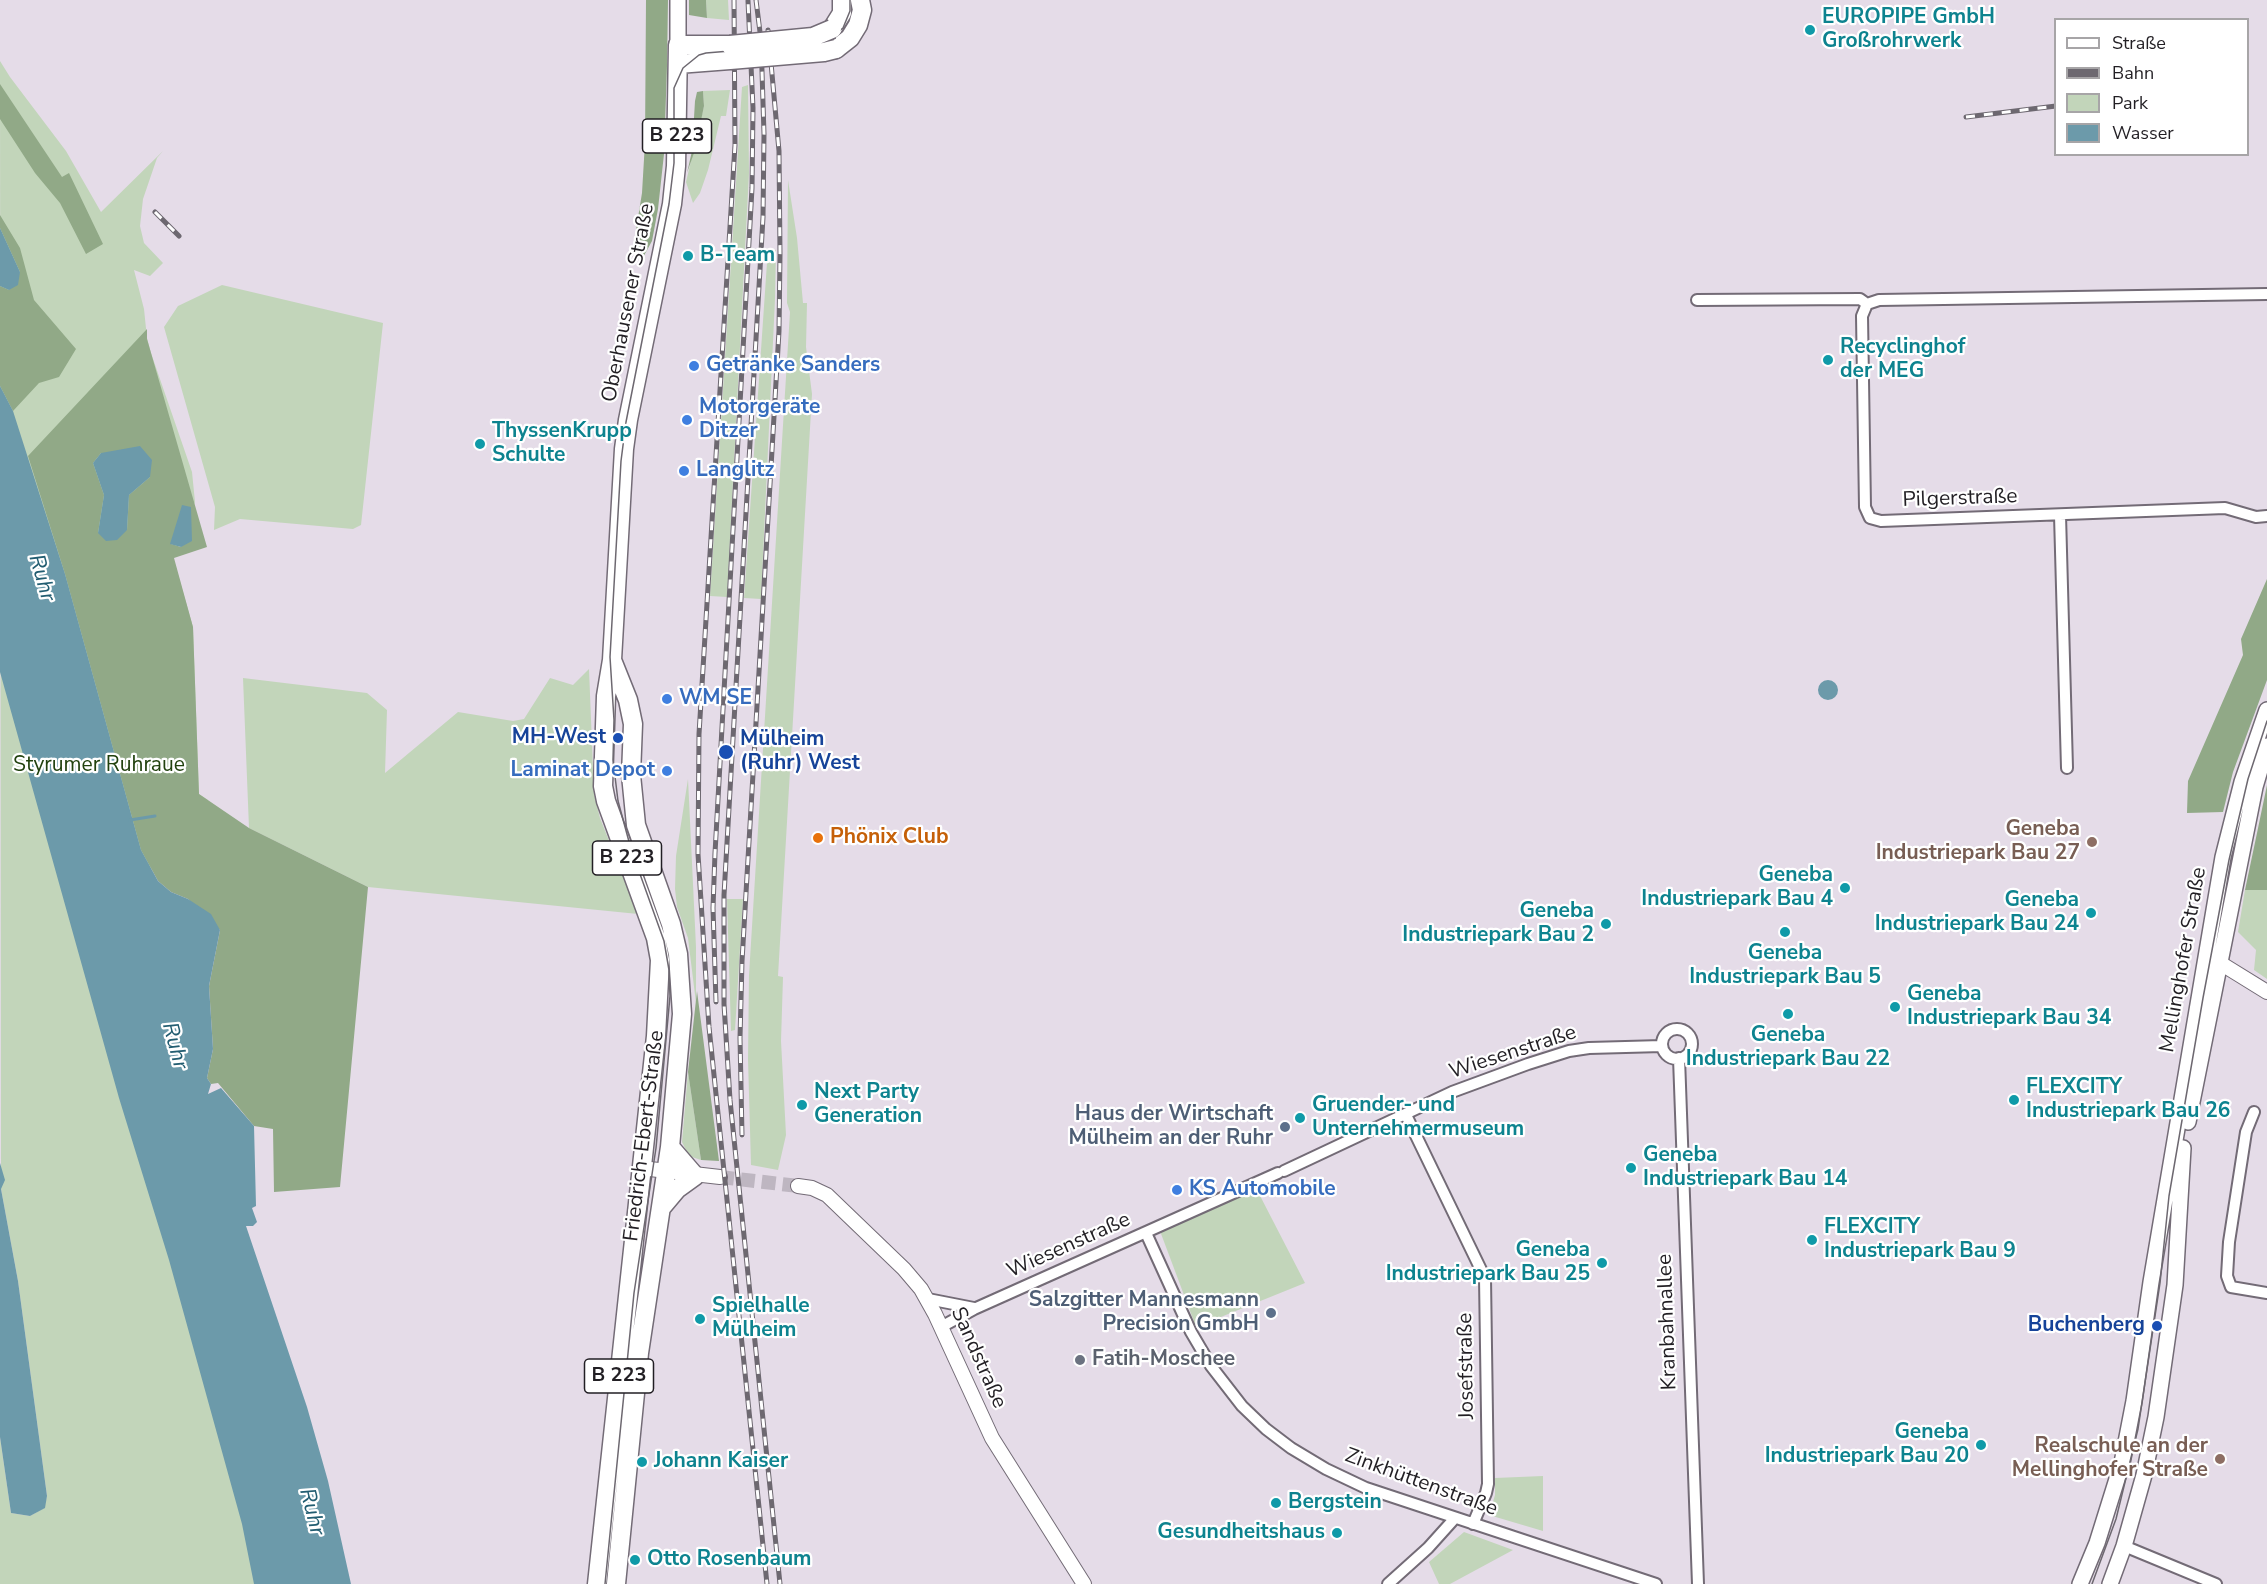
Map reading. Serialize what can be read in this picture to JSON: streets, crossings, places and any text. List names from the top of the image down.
{
  "streets": {
    "main road": [
      "B 223",
      "Oberhausener Straße",
      "Mellinghofer Straße",
      "Friedrich-Ebert-Straße"
    ],
    "street": [
      "Pilgerstraße",
      "Wiesenstraße",
      "Kranbahnallee",
      "Sandstraße",
      "Josefstraße",
      "Zinkhüttenstraße"
    ]
  },
  "crossings": [
    ["Oberhausener Straße", "Friedrich-Ebert-Straße"],
    ["Wiesenstraße", "Kranbahnallee"],
    ["Wiesenstraße", "Sandstraße"],
    ["Wiesenstraße", "Josefstraße"],
    ["Wiesenstraße", "Zinkhüttenstraße"],
    ["Josefstraße", "Zinkhüttenstraße"]
  ],
  "water": ["Ruhr"],
  "parks": ["Styrumer Ruhraue"],
  "places": [
    "EUROPIPE GmbH Großrohrwerk",
    "B-Team",
    "Recyclinghof der MEG",
    "Getränke Sanders",
    "Motorgeräte Ditzer",
    "ThyssenKrupp Schulte",
    "Langlitz",
    "WM SE",
    "MH-West",
    "Mülheim (Ruhr) West",
    "Laminat Depot",
    "Phönix Club",
    "Geneba Industriepark Bau 27",
    "Geneba Industriepark Bau 4",
    "Geneba Industriepark Bau 24",
    "Geneba Industriepark Bau 2",
    "Geneba Industriepark Bau 5",
    "Geneba Industriepark Bau 34",
    "Geneba Industriepark Bau 22",
    "FLEXCITY Industriepark Bau 26",
    "Next Party Generation",
    "Gruender- und Unternehmermuseum",
    "Haus der Wirtschaft Mülheim an der Ruhr",
    "Geneba Industriepark Bau 14",
    "KS Automobile",
    "FLEXCITY Industriepark Bau 9",
    "Geneba Industriepark Bau 25",
    "Salzgitter Mannesmann Precision GmbH",
    "Spielhalle Mülheim",
    "Buchenberg",
    "Fatih-Moschee",
    "Geneba Industriepark Bau 20",
    "Realschule an der Mellinghofer Straße",
    "Johann Kaiser",
    "Bergstein",
    "Gesundheitshaus",
    "Otto Rosenbaum"
  ],
  "legend": [
    "Straße",
    "Bahn",
    "Park",
    "Wasser"
  ]
}
